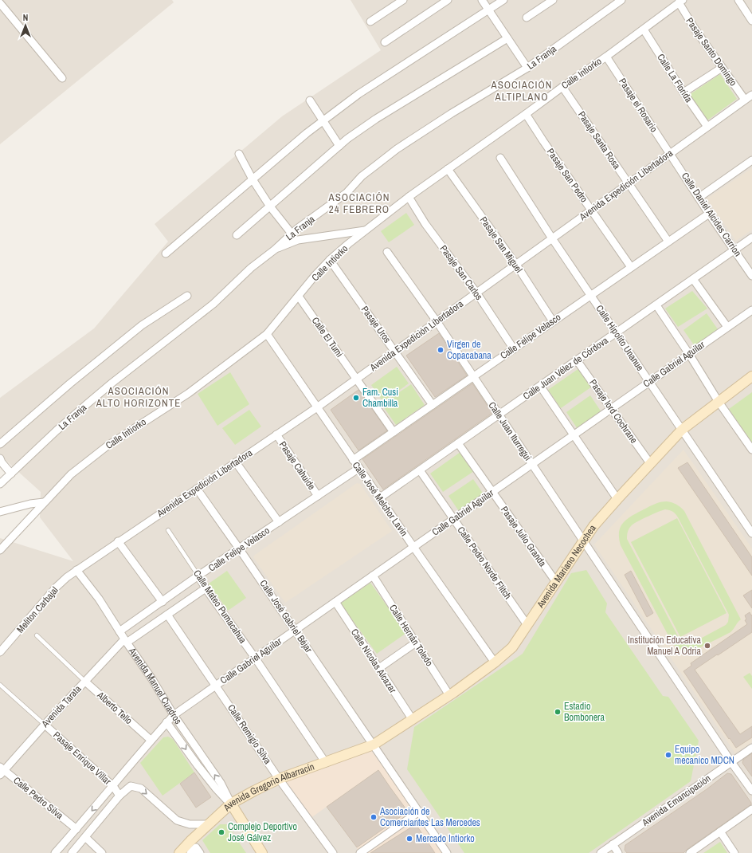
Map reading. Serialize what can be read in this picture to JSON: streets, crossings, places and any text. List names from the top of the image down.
{
  "streets": {
    "street": [
      "Pasaje Santo Domingo",
      "La Franja",
      "Calle Intiorko",
      "Calle La Florida",
      "Pasaje el Rosario",
      "Pasaje Santa Rosa",
      "Pasaje San Pedro",
      "Avenida Expedición Libertadora",
      "Calle Daniel Alcides Carrion",
      "Pasaje San Miguel",
      "Pasaje San Carlos",
      "Pasaje Uros",
      "Calle Felipe Velasco",
      "Calle El Tumi",
      "Calle Hipolito Unanue",
      "Calle Gabriel Aguilar",
      "Calle Juan Vélez de Córdova",
      "Pasaje lord Cochrane",
      "Calle Juan Iturregui",
      "Pasaje Cahuide",
      "Calle José Melchor Lavín",
      "Pasaje Julio Granda",
      "Calle Pedro Norde Flitch",
      "Avenida Mariano Necochea",
      "Calle Mateo Pumacahua",
      "Meliton Carbajal",
      "Calle José Gabriel Béjar",
      "Calle Hernán Toledo",
      "Calle Nicolas Alcazar",
      "Avenida Manuel Cuadros",
      "Avenida Tarata",
      "Alberto Tello",
      "Calle Remigio Silva",
      "Pasaje Enrique Villar",
      "Avenida Gregorio Albarracín",
      "Calle Pedro Silva",
      "Avenida Emancipación"
    ]
  },
  "crossings": [
    ["Pasaje Santo Domingo", "Calle Intiorko"],
    ["Pasaje Santo Domingo", "Avenida Expedición Libertadora"],
    ["Calle Intiorko", "Calle La Florida"],
    ["Calle Intiorko", "Pasaje el Rosario"],
    ["Calle Intiorko", "Pasaje Santa Rosa"],
    ["Calle Intiorko", "Pasaje San Pedro"],
    ["Calle Intiorko", "Pasaje San Miguel"],
    ["Calle Intiorko", "Pasaje San Carlos"],
    ["Calle Intiorko", "Pasaje Uros"],
    ["Calle Intiorko", "Calle El Tumi"],
    ["Calle Intiorko", "Calle José Melchor Lavín"],
    ["Calle La Florida", "Avenida Expedición Libertadora"],
    ["Pasaje el Rosario", "Avenida Expedición Libertadora"],
    ["Pasaje el Rosario", "Calle Daniel Alcides Carrion"],
    ["Pasaje Santa Rosa", "Avenida Expedición Libertadora"],
    ["Pasaje Santa Rosa", "Calle Felipe Velasco"],
    ["Pasaje San Pedro", "Avenida Expedición Libertadora"],
    ["Pasaje San Pedro", "Calle Felipe Velasco"],
    ["Avenida Expedición Libertadora", "Calle Daniel Alcides Carrion"],
    ["Avenida Expedición Libertadora", "Pasaje San Miguel"],
    ["Avenida Expedición Libertadora", "Pasaje San Carlos"],
    ["Avenida Expedición Libertadora", "Pasaje Uros"],
    ["Avenida Expedición Libertadora", "Calle El Tumi"],
    ["Avenida Expedición Libertadora", "Calle Hipolito Unanue"],
    ["Avenida Expedición Libertadora", "Calle Juan Iturregui"],
    ["Avenida Expedición Libertadora", "Pasaje Cahuide"],
    ["Avenida Expedición Libertadora", "Calle José Melchor Lavín"],
    ["Avenida Expedición Libertadora", "Meliton Carbajal"],
    ["Avenida Expedición Libertadora", "Calle José Gabriel Béjar"],
    ["Avenida Expedición Libertadora", "Avenida Manuel Cuadros"],
    ["Calle Daniel Alcides Carrion", "Calle Felipe Velasco"],
    ["Calle Daniel Alcides Carrion", "Calle Juan Vélez de Córdova"],
    ["Pasaje San Miguel", "Calle Felipe Velasco"],
    ["Pasaje San Carlos", "Calle Felipe Velasco"],
    ["Pasaje Uros", "Calle Felipe Velasco"],
    ["Calle Felipe Velasco", "Calle El Tumi"],
    ["Calle Felipe Velasco", "Calle Hipolito Unanue"],
    ["Calle Felipe Velasco", "Calle Juan Iturregui"],
    ["Calle Felipe Velasco", "Pasaje Cahuide"],
    ["Calle Felipe Velasco", "Calle José Melchor Lavín"],
    ["Calle Felipe Velasco", "Calle Mateo Pumacahua"],
    ["Calle Felipe Velasco", "Calle José Gabriel Béjar"],
    ["Calle Felipe Velasco", "Avenida Manuel Cuadros"],
    ["Calle Hipolito Unanue", "Calle Gabriel Aguilar"],
    ["Calle Hipolito Unanue", "Calle Juan Vélez de Córdova"],
    ["Calle Hipolito Unanue", "Avenida Mariano Necochea"],
    ["Calle Gabriel Aguilar", "Pasaje lord Cochrane"],
    ["Calle Gabriel Aguilar", "Calle Juan Iturregui"],
    ["Calle Gabriel Aguilar", "Calle José Melchor Lavín"],
    ["Calle Gabriel Aguilar", "Pasaje Julio Granda"],
    ["Calle Gabriel Aguilar", "Calle Pedro Norde Flitch"],
    ["Calle Gabriel Aguilar", "Calle Mateo Pumacahua"],
    ["Calle Gabriel Aguilar", "Calle José Gabriel Béjar"],
    ["Calle Gabriel Aguilar", "Calle Hernán Toledo"],
    ["Calle Gabriel Aguilar", "Calle Nicolas Alcazar"],
    ["Calle Gabriel Aguilar", "Avenida Manuel Cuadros"],
    ["Calle Gabriel Aguilar", "Alberto Tello"],
    ["Calle Gabriel Aguilar", "Calle Remigio Silva"],
    ["Calle Gabriel Aguilar", "Pasaje Enrique Villar"],
    ["Calle Gabriel Aguilar", "Calle Pedro Silva"],
    ["Calle Juan Vélez de Córdova", "Pasaje lord Cochrane"],
    ["Calle Juan Vélez de Córdova", "Calle Juan Iturregui"],
    ["Calle Juan Vélez de Córdova", "Calle José Melchor Lavín"],
    ["Calle Juan Vélez de Córdova", "Pasaje Julio Granda"],
    ["Calle Juan Vélez de Córdova", "Calle Pedro Norde Flitch"],
    ["Pasaje lord Cochrane", "Avenida Mariano Necochea"],
    ["Calle Juan Iturregui", "Avenida Mariano Necochea"],
    ["Calle Juan Iturregui", "Avenida Emancipación"],
    ["Calle José Melchor Lavín", "Avenida Mariano Necochea"],
    ["Pasaje Julio Granda", "Avenida Mariano Necochea"],
    ["Calle Pedro Norde Flitch", "Avenida Mariano Necochea"],
    ["Avenida Mariano Necochea", "Calle José Gabriel Béjar"],
    ["Avenida Mariano Necochea", "Calle Hernán Toledo"],
    ["Avenida Mariano Necochea", "Calle Nicolas Alcazar"],
    ["Avenida Mariano Necochea", "Avenida Gregorio Albarracín"],
    ["Calle Mateo Pumacahua", "Avenida Gregorio Albarracín"],
    ["Meliton Carbajal", "Avenida Manuel Cuadros"],
    ["Calle José Gabriel Béjar", "Avenida Gregorio Albarracín"],
    ["Avenida Manuel Cuadros", "Avenida Tarata"],
    ["Avenida Manuel Cuadros", "Avenida Gregorio Albarracín"],
    ["Avenida Tarata", "Alberto Tello"],
    ["Avenida Tarata", "Pasaje Enrique Villar"],
    ["Avenida Tarata", "Calle Pedro Silva"],
    ["Calle Remigio Silva", "Avenida Gregorio Albarracín"]
  ],
  "districts": ["ASOCIACIÓN ALTIPLANO", "ASOCIACIÓN 24 FEBRERO", "ASOCIACIÓN ALTO HORIZONTE"],
  "places": [
    "Virgen de Copacabana",
    "Fam. Cusi Chambilla",
    "Institución Educativa Manuel A Odria",
    "Estadio Bombonera",
    "Equipo mecanico MDCN",
    "Asociación de Comerciantes Las Mercedes",
    "Complejo Deportivo José Gálvez",
    "Mercado Intiorko"
  ],
  "north": "top"
}
